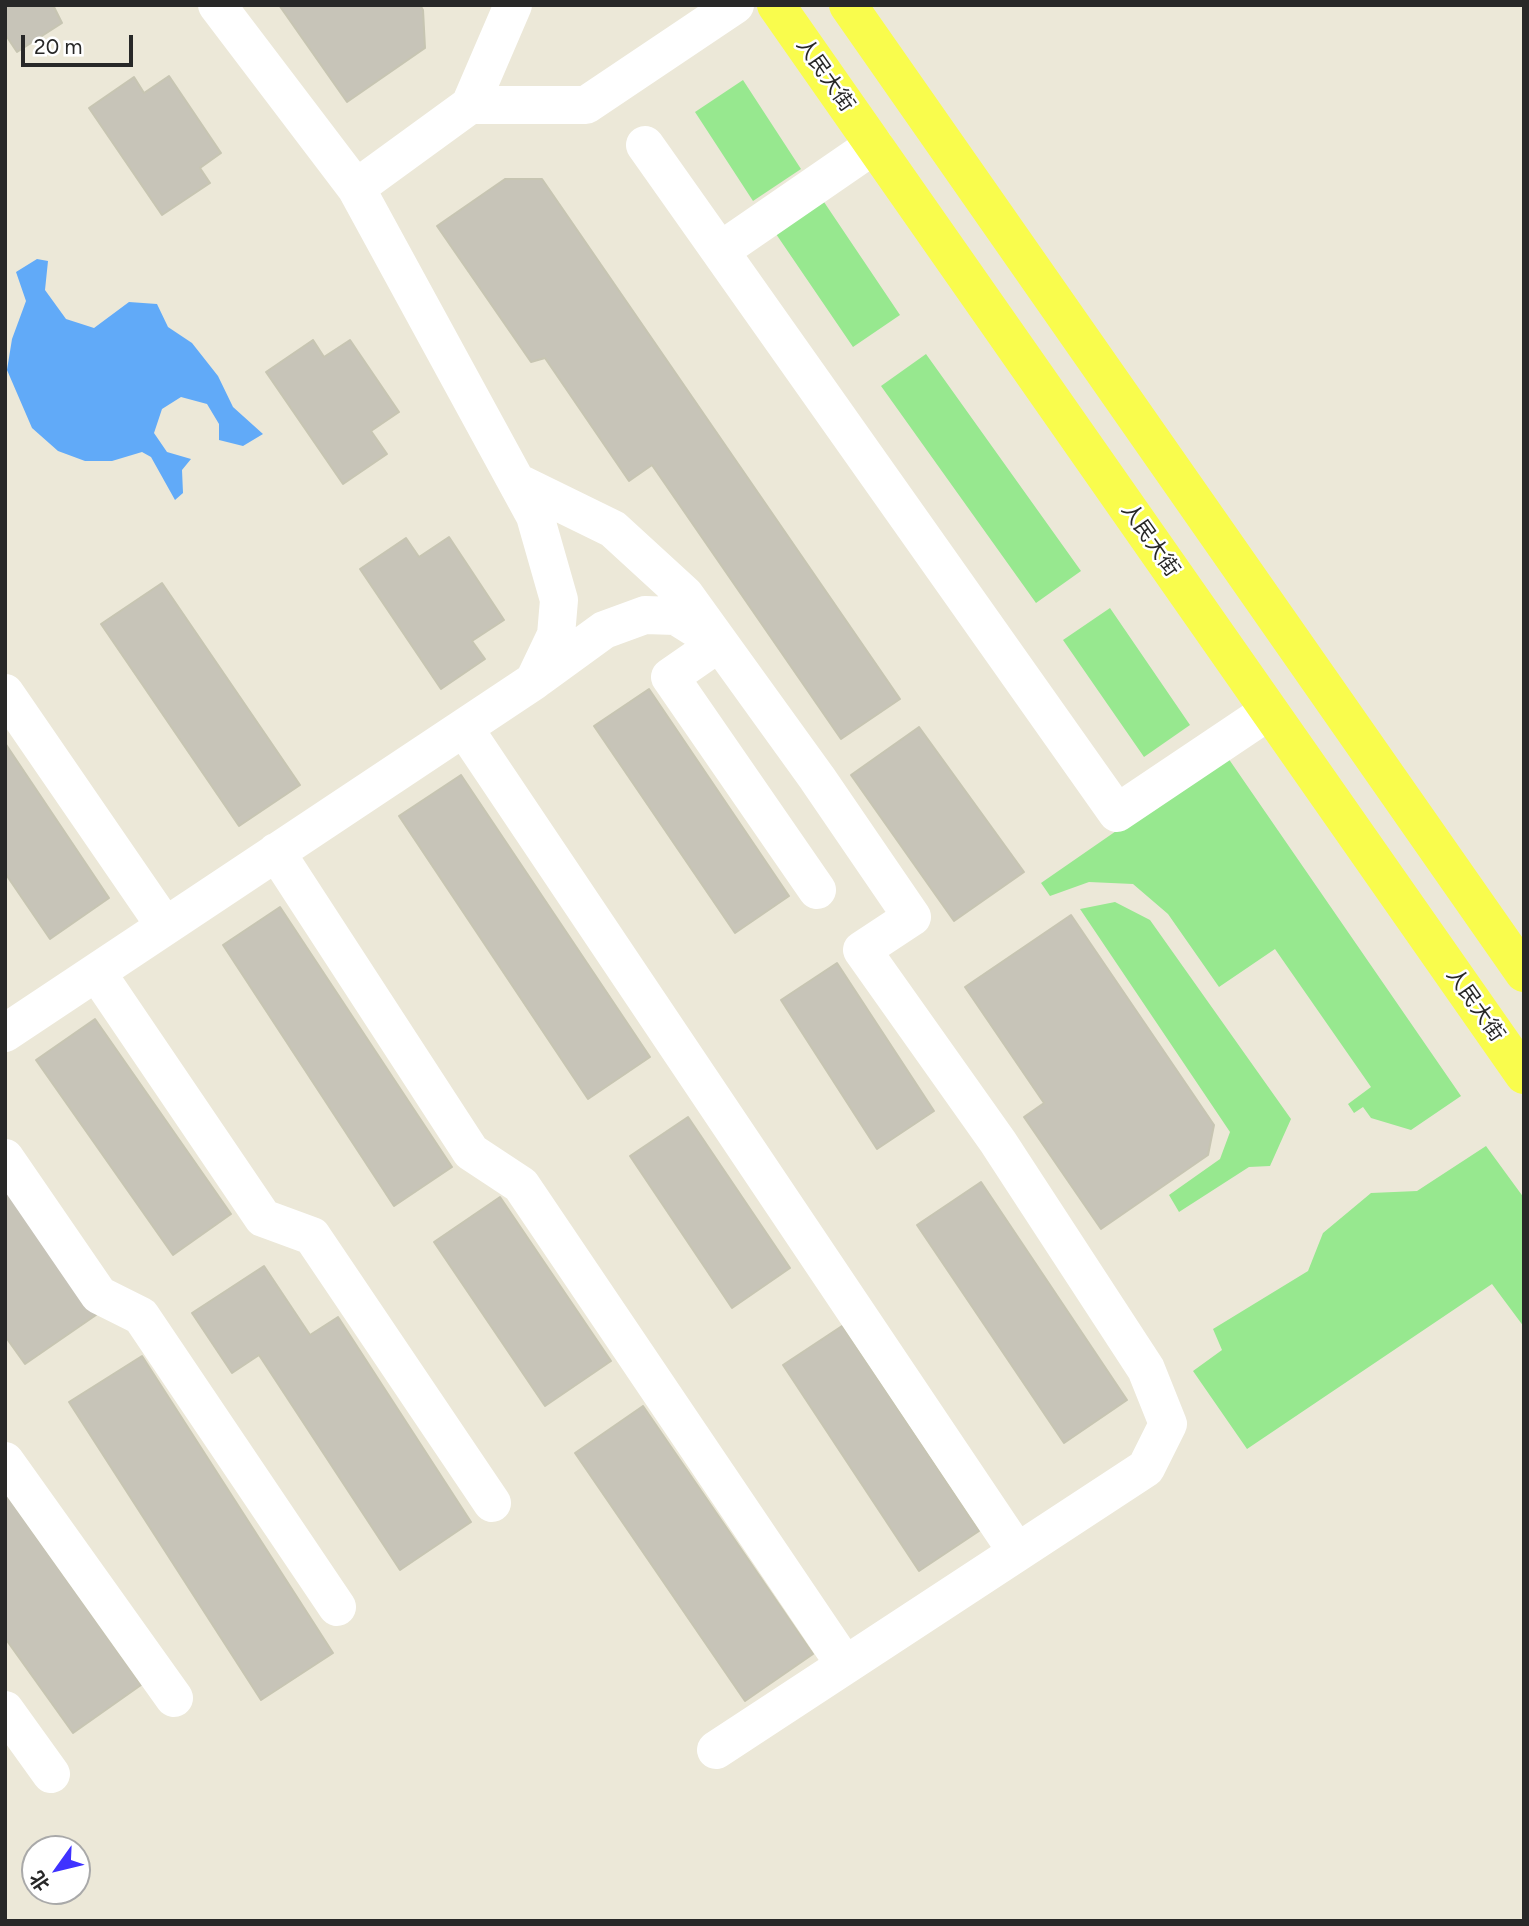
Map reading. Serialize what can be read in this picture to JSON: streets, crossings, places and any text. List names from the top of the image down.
{
  "streets": {
    "main road": ["人民大街"]
  },
  "scale_bar": "20 m",
  "north": "bottom left"
}
